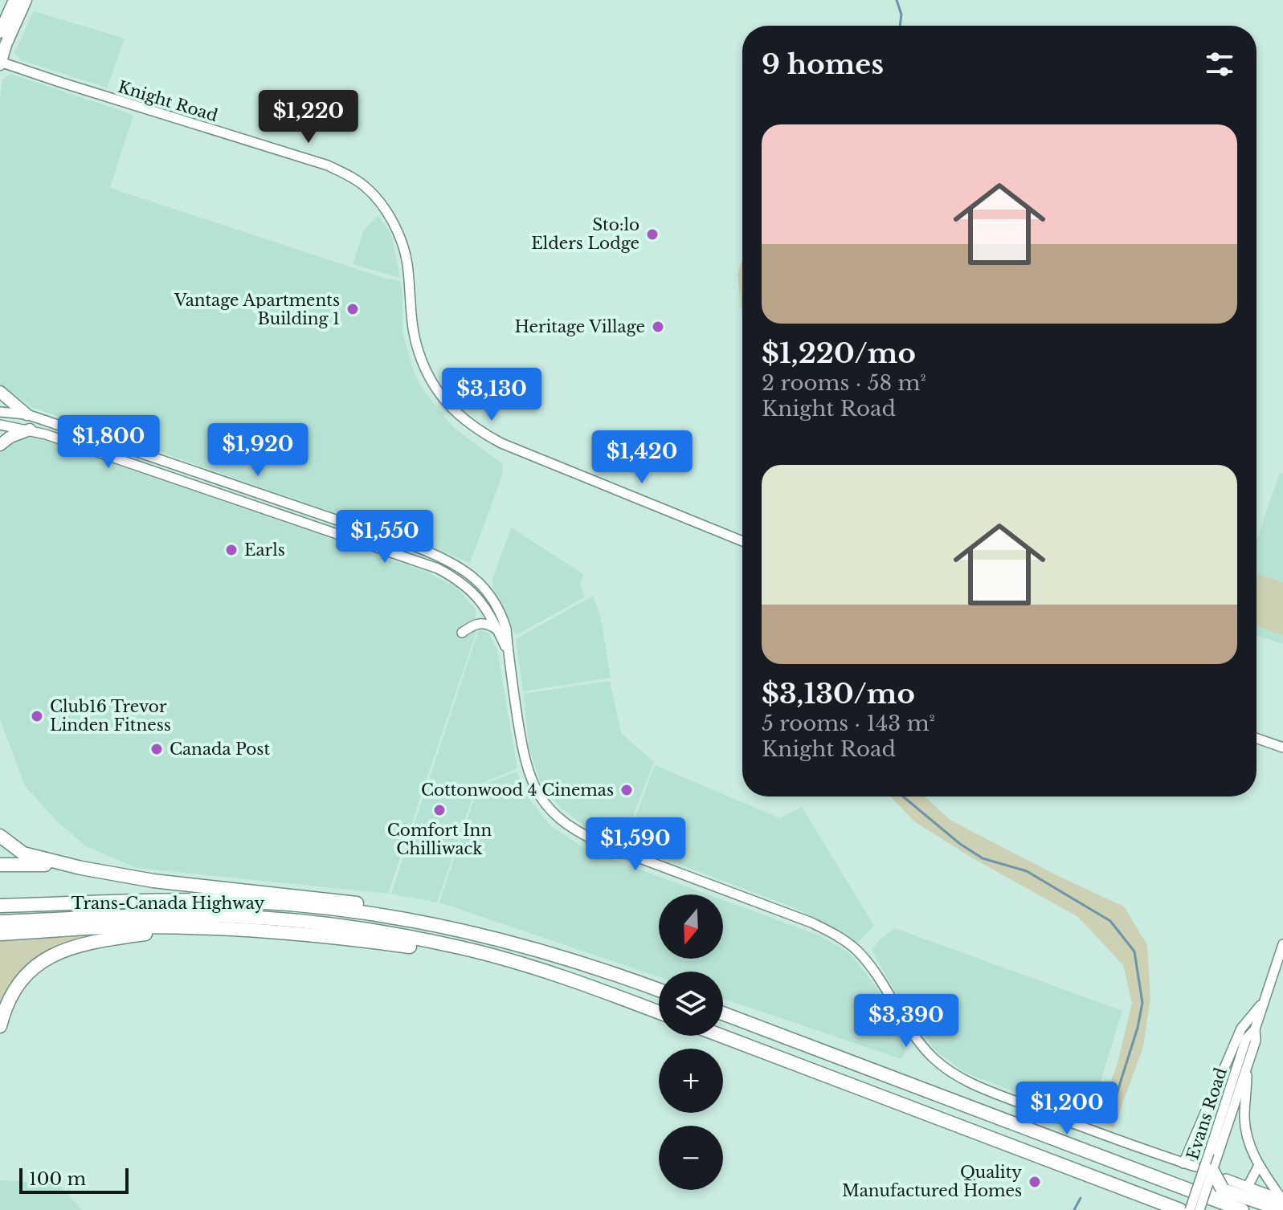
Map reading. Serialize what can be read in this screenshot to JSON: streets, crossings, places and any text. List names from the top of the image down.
{
  "streets": {
    "highway": ["Trans-Canada Highway"],
    "street": ["Knight Road", "Evans Road"]
  },
  "places": [
    "Sto:lo Elders Lodge",
    "Vantage Apartments Building 1",
    "Heritage Village",
    "Earls",
    "Club16 Trevor Linden Fitness",
    "Canada Post",
    "Cottonwood 4 Cinemas",
    "Comfort Inn Chilliwack",
    "Quality Manufactured Homes"
  ],
  "scale_bar": "100 m",
  "north": "bottom",
  "page": {
    "heading": "9 homes",
    "price": [
      "$1,220",
      "$3,130",
      "$1,800",
      "$1,920",
      "$1,420",
      "$1,550",
      "$1,590",
      "$3,390",
      "$1,200"
    ],
    "list": [
      {
        "name": "$1,220/mo",
        "note": "2 rooms · 58 m² · Knight Road"
      },
      {
        "name": "$3,130/mo",
        "note": "5 rooms · 143 m² · Knight Road"
      }
    ],
    "map_buttons": ["+", "−"],
    "scale": "100 m"
  }
}
